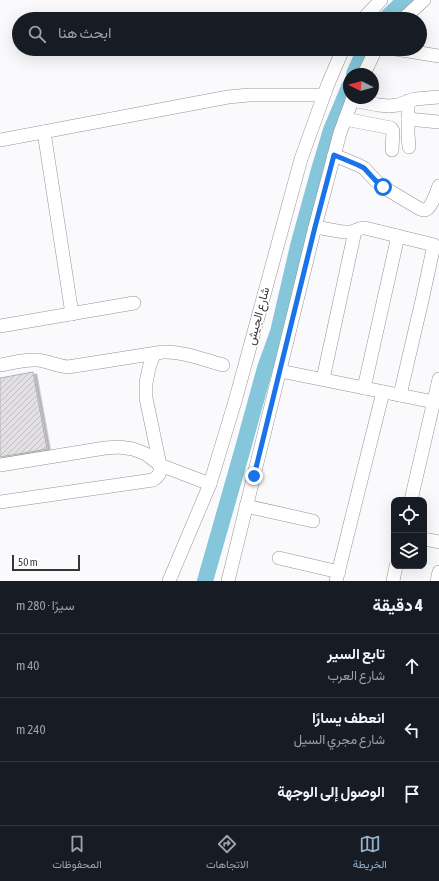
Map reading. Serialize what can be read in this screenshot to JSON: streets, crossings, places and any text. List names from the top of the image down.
{
  "streets": {
    "street": ["شارع الجيش"]
  },
  "scale_bar": "50 m",
  "north": "left",
  "page": {
    "search": "ابحث هنا",
    "scale": "50 m",
    "heading": ["4 دقيقة", "سيرًا · 280 m"],
    "list": [
      ["تابع السير", "شارع العرب", "40 m"],
      ["انعطف يسارًا", "شارع مجري السيل", "240 m"],
      "الوصول إلى الوجهة"
    ],
    "nav": ["الخريطة", "الاتجاهات", "المحفوظات"]
  }
}
